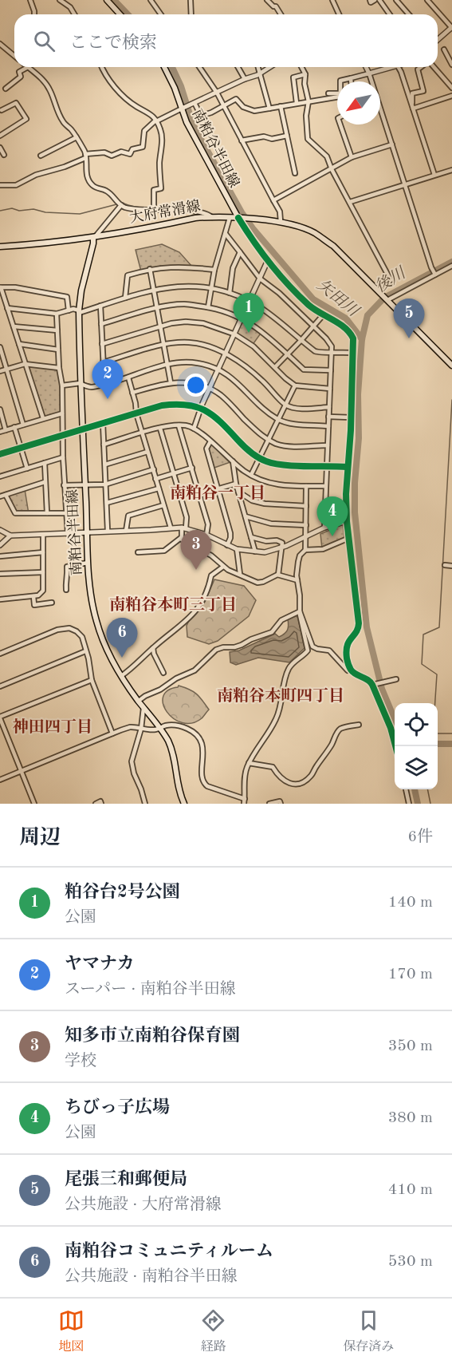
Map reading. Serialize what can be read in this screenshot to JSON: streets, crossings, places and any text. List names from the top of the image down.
{
  "streets": {
    "main road": ["南粕谷半田線", "大府常滑線"]
  },
  "crossings": [
    ["南粕谷半田線", "大府常滑線"]
  ],
  "districts": [
    "南粕谷一丁目",
    "南粕谷本町三丁目",
    "南粕谷本町四丁目",
    "神田四丁目"
  ],
  "water": ["後川", "矢田川"],
  "north": "bottom left",
  "page": {
    "search": "ここで検索",
    "pins": [
      "1",
      "5",
      "2",
      "4",
      "3",
      "6"
    ],
    "heading": ["周辺", "6件"],
    "list": [
      {
        "mark": "1",
        "name": "粕谷台2号公園",
        "note": "公園",
        "value": "140 m"
      },
      {
        "mark": "2",
        "name": "ヤマナカ",
        "note": "スーパー · 南粕谷半田線",
        "value": "170 m"
      },
      {
        "mark": "3",
        "name": "知多市立南粕谷保育園",
        "note": "学校",
        "value": "350 m"
      },
      {
        "mark": "4",
        "name": "ちびっ子広場",
        "note": "公園",
        "value": "380 m"
      },
      {
        "mark": "5",
        "name": "尾張三和郵便局",
        "note": "公共施設 · 大府常滑線",
        "value": "410 m"
      },
      {
        "mark": "6",
        "name": "南粕谷コミュニティルーム",
        "note": "公共施設 · 南粕谷半田線",
        "value": "530 m"
      }
    ],
    "nav": ["地図", "経路", "保存済み"]
  }
}
